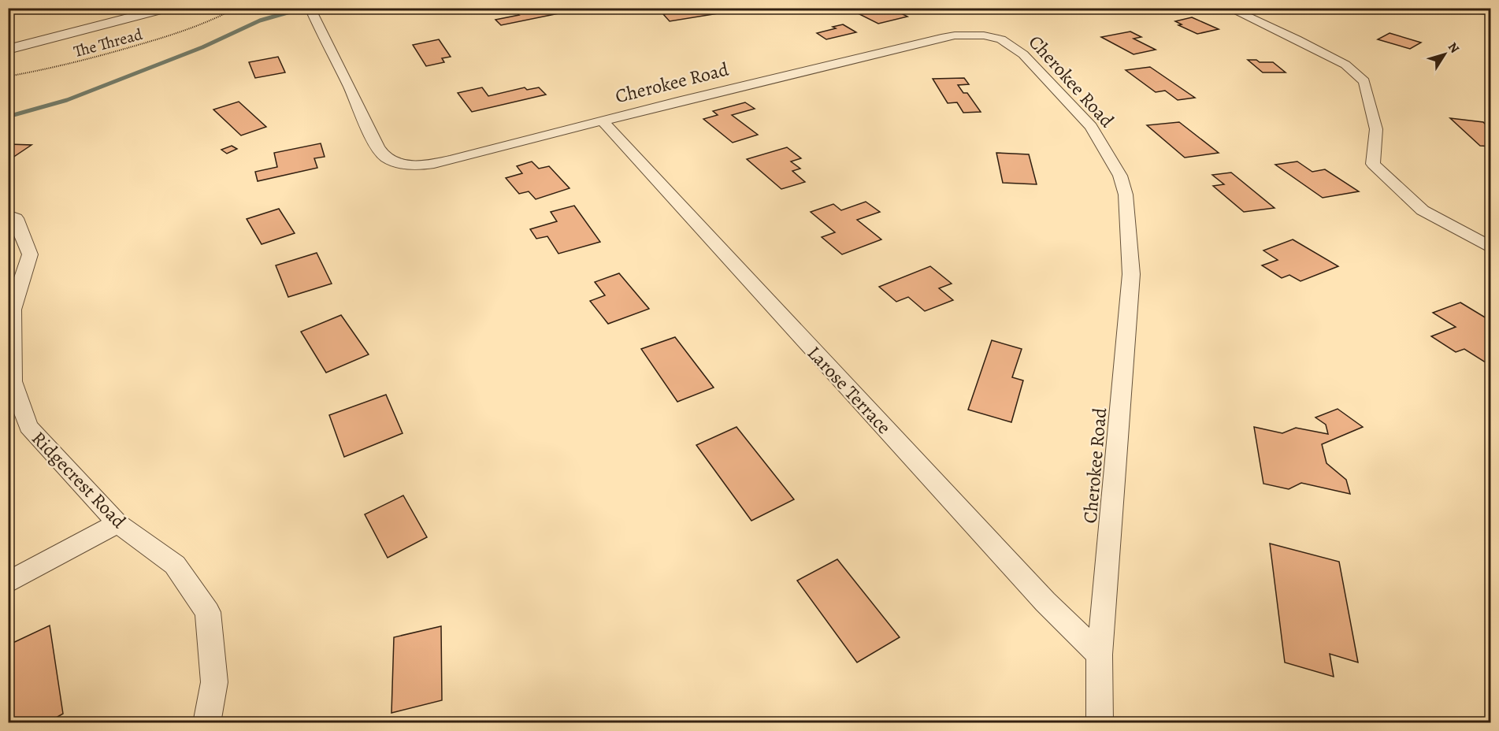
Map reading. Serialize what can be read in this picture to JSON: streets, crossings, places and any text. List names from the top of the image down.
{
  "streets": {
    "street": ["Cherokee Road", "Larose Terrace", "Ridgecrest Road"],
    "path": ["The Thread"]
  },
  "crossings": [
    ["Cherokee Road", "Larose Terrace"]
  ],
  "north": "top right"
}
